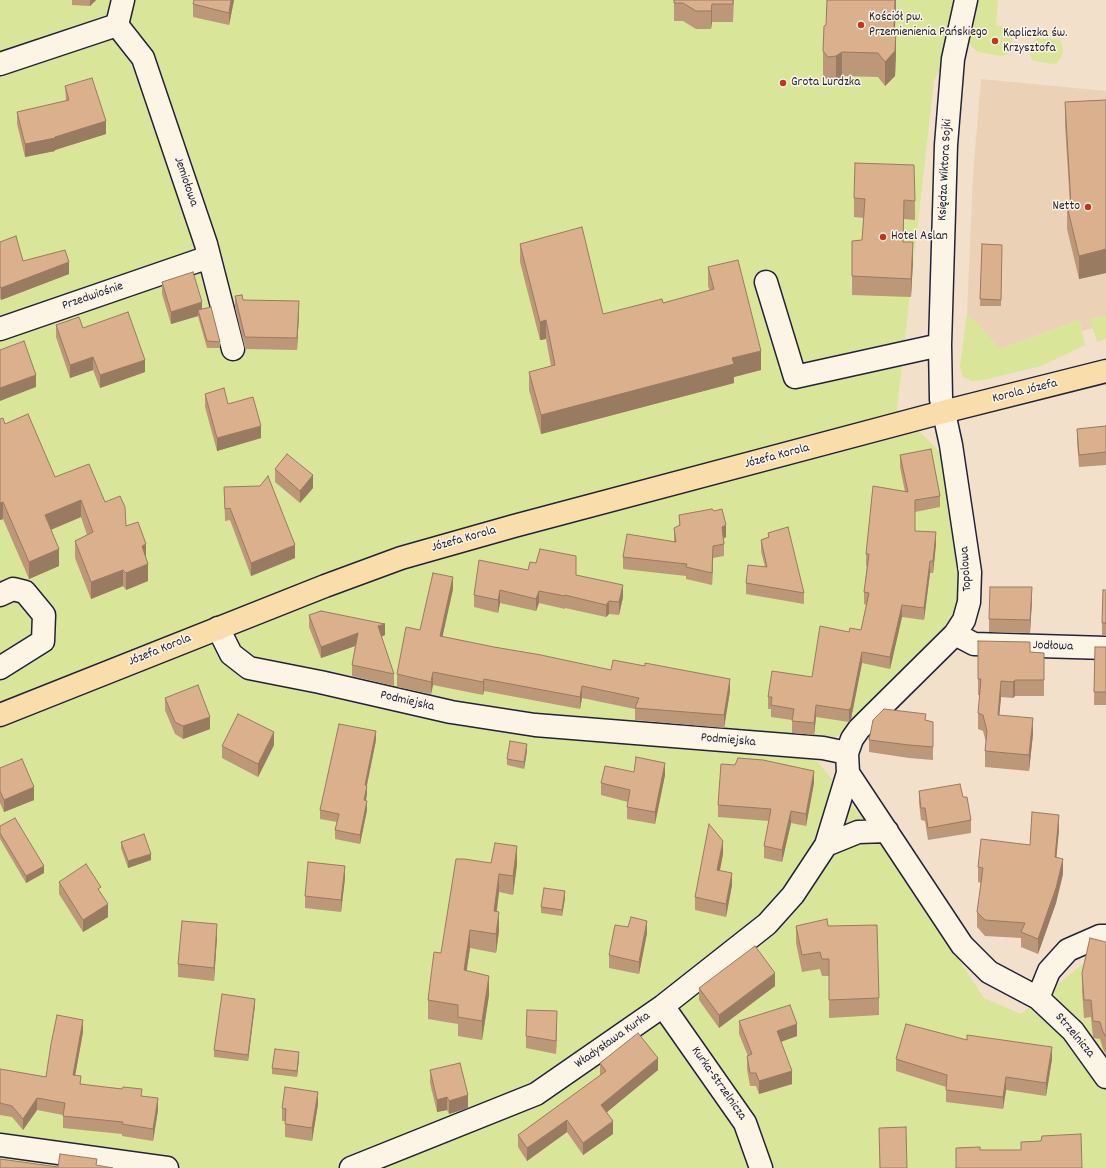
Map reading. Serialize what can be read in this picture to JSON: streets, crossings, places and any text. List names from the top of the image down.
{
  "streets": {
    "highway": ["Korola Józefa", "Józefa Korola"],
    "street": [
      "Księdza Wiktora Sojki",
      "Jemiołowa",
      "Przedwiośnie",
      "Topolowa",
      "Jodłowa",
      "Podmiejska",
      "Strzelnicza",
      "Władysława Kurka",
      "Kurka-Strzelnicza"
    ]
  },
  "crossings": [
    ["Księdza Wiktora Sojki", "Korola Józefa"],
    ["Księdza Wiktora Sojki", "Józefa Korola"],
    ["Księdza Wiktora Sojki", "Topolowa"],
    ["Jemiołowa", "Przedwiośnie"],
    ["Korola Józefa", "Józefa Korola"],
    ["Korola Józefa", "Topolowa"],
    ["Józefa Korola", "Topolowa"],
    ["Józefa Korola", "Podmiejska"],
    ["Topolowa", "Jodłowa"],
    ["Topolowa", "Podmiejska"],
    ["Topolowa", "Władysława Kurka"],
    ["Podmiejska", "Władysława Kurka"],
    ["Władysława Kurka", "Kurka-Strzelnicza"]
  ],
  "places": [
    "Kościół pw. Przemienienia Pańskiego",
    "Kapliczka św. Krzysztofa",
    "Grota Lurdzka",
    "Netto",
    "Hotel Aslan"
  ]
}
